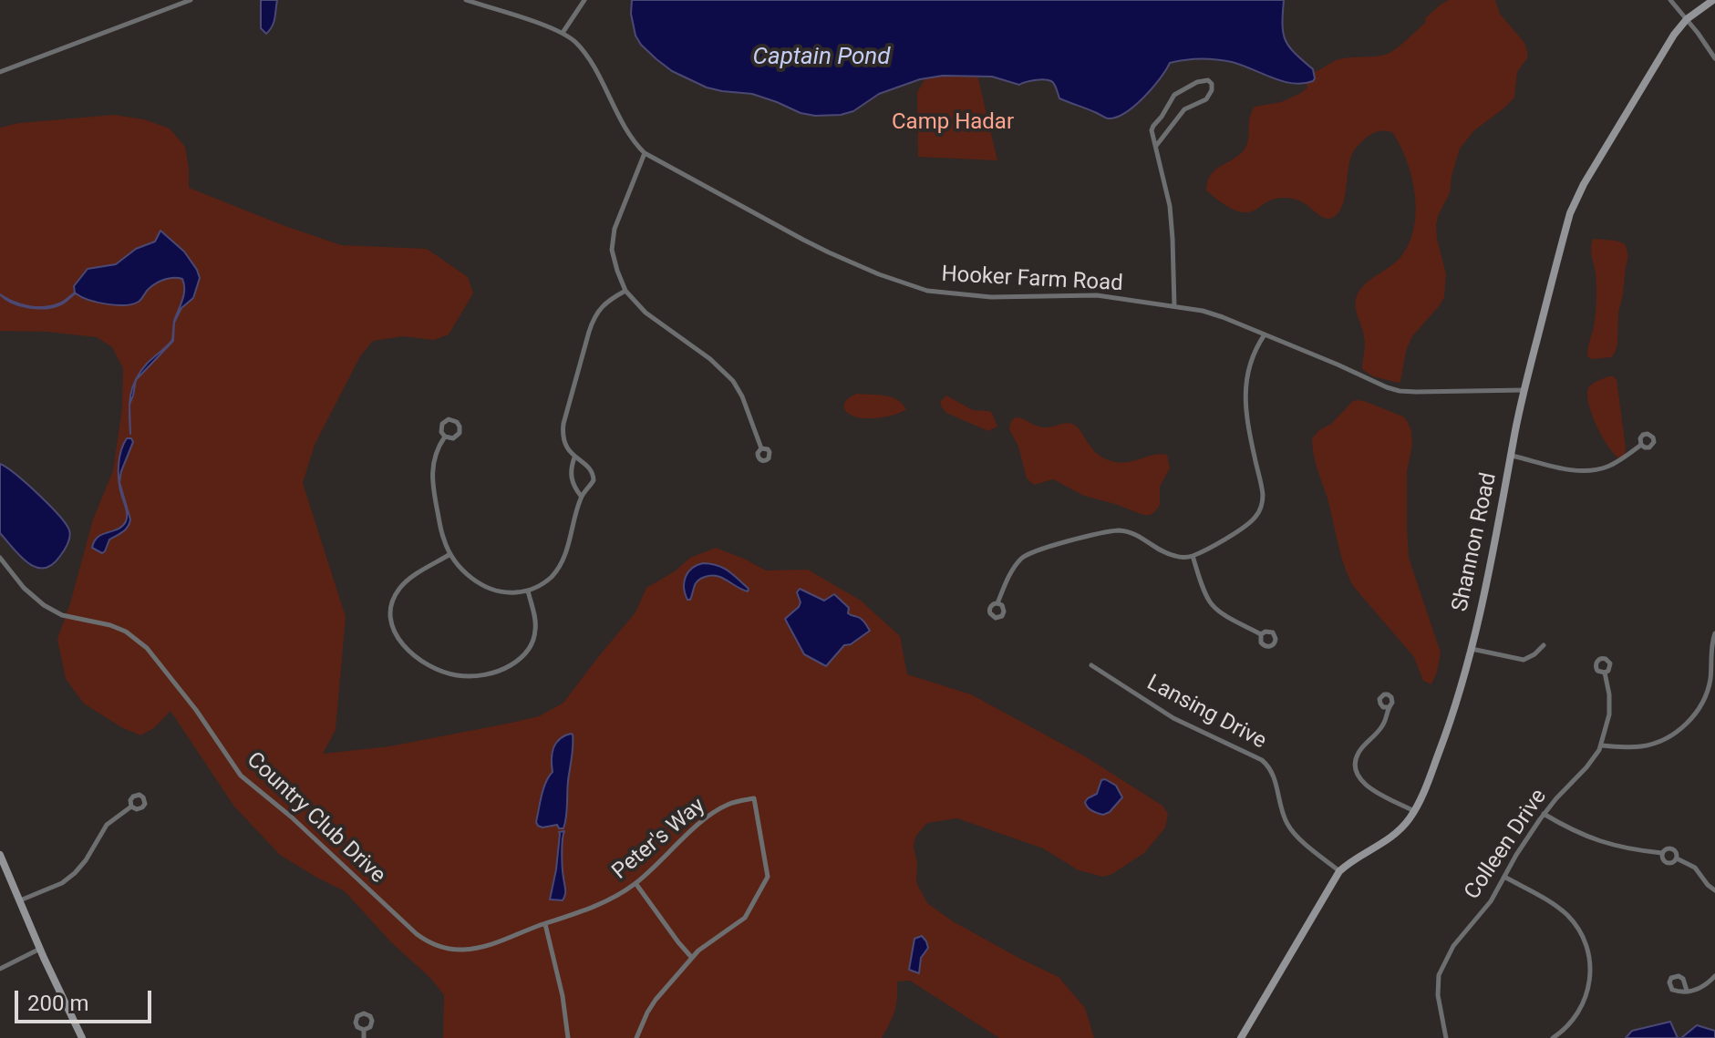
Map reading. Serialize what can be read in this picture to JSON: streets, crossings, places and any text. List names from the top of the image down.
{
  "streets": {
    "street": [
      "Hooker Farm Road",
      "Shannon Road",
      "Lansing Drive",
      "Country Club Drive",
      "Peter's Way",
      "Colleen Drive"
    ]
  },
  "crossings": [
    ["Hooker Farm Road", "Shannon Road"],
    ["Shannon Road", "Lansing Drive"],
    ["Country Club Drive", "Peter's Way"]
  ],
  "water": ["Captain Pond"],
  "parks": ["Camp Hadar"],
  "scale_bar": "200 m"
}
